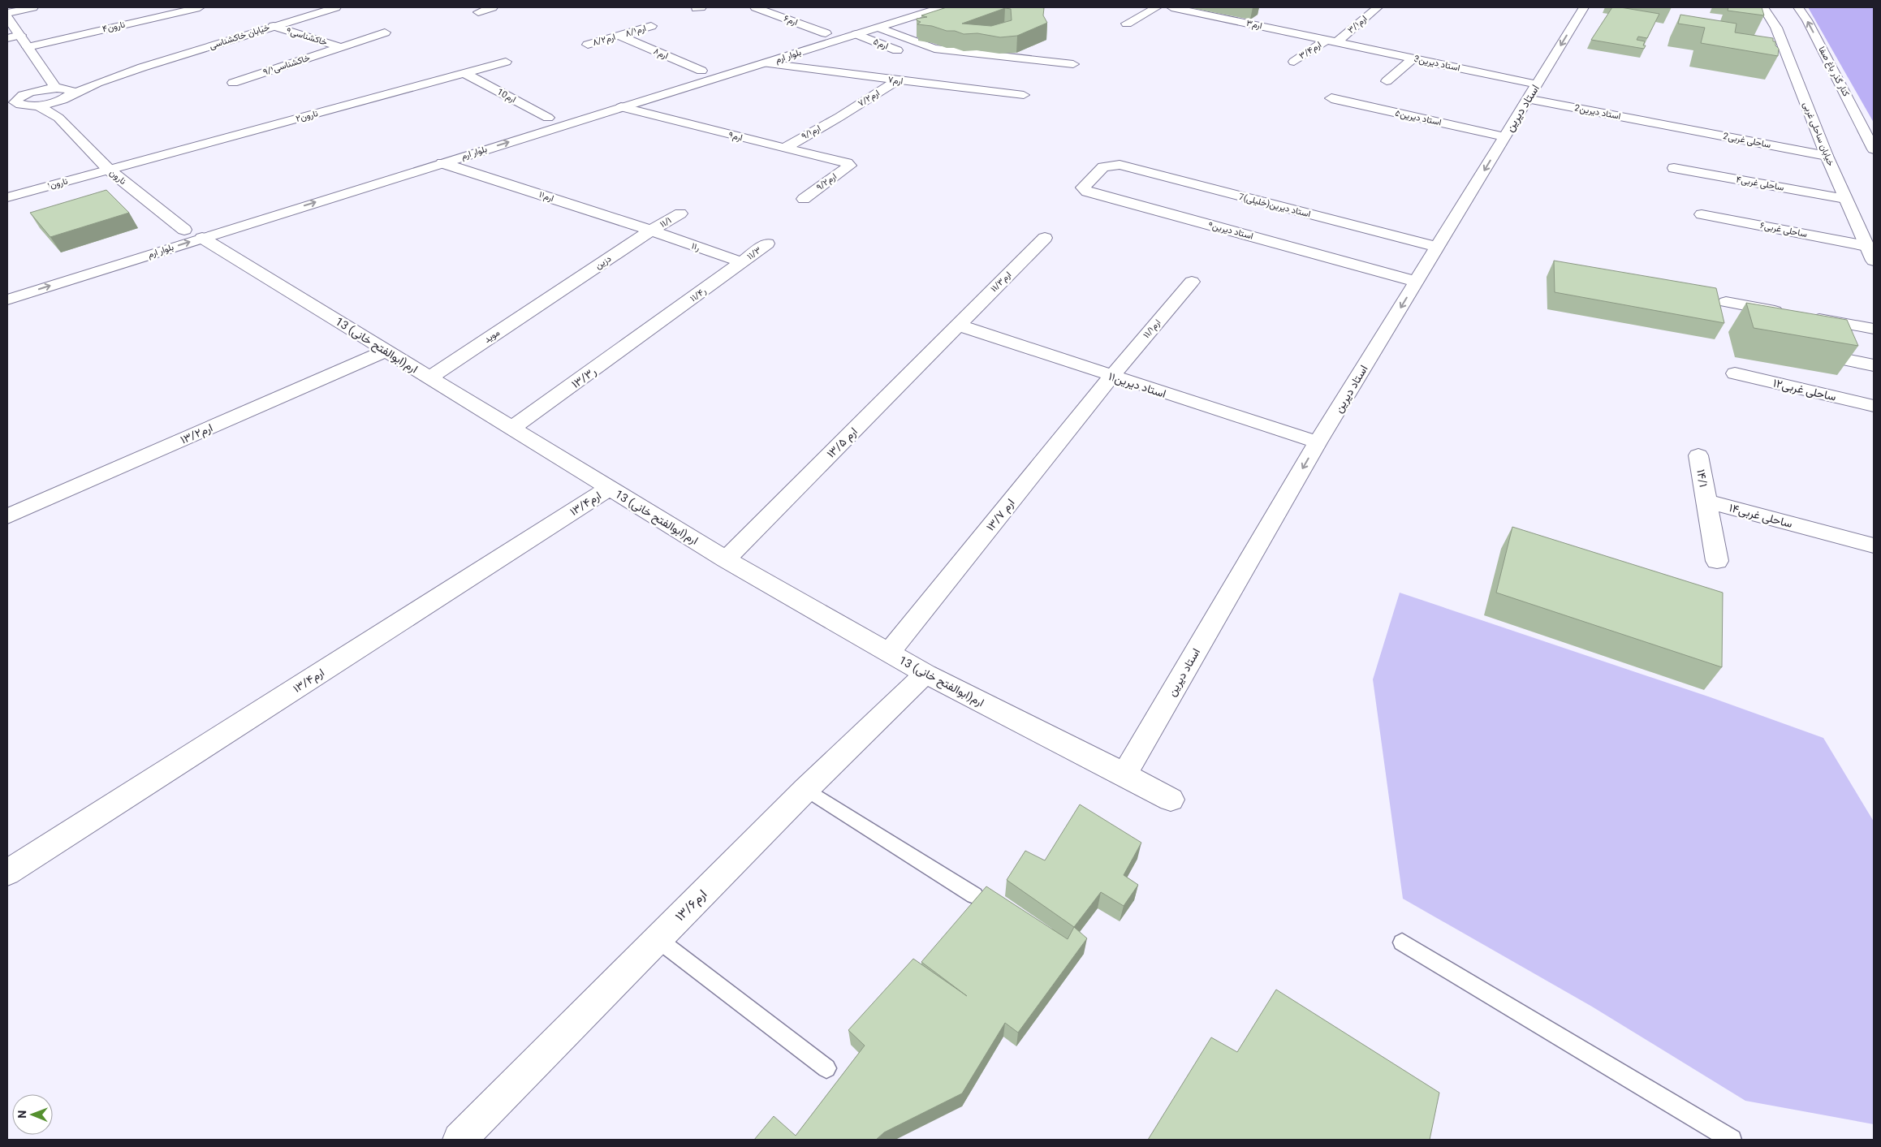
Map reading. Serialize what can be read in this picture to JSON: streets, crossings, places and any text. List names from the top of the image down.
{
  "streets": {
    "street": [
      "ارم۶",
      "ارم۳",
      "۳/۱ارم",
      "نارون۴",
      "۸/۱ارم",
      "خیابان خاکشناسی",
      "خاکشناسی۹",
      "۸/۲ارم",
      "ارم۵",
      "۳/۴ارم",
      "ارم۸",
      "بلوار ارم",
      "3استاد دیرین",
      "۹/۱خاکشناسی",
      "کنار گذر باغ صفا",
      "ارم۷",
      "ارم10",
      "۷/۲ارم",
      "استاد دیرین",
      "2استاد دیرین",
      "نارون۲",
      "استاد دیرین۵",
      "۹/۱ارم",
      "خیابان ساحلی غربی",
      "ارم۹",
      "2ساحلی غربی",
      "نارون",
      "۹/۲ارم",
      "نارون۱",
      "ساحلی غربی۴",
      "ارم۱۱",
      "7استاد دیرین(خلیلی)",
      "۱۱/۱",
      "ساحلی غربی۶",
      "استاد دیرین۹",
      "۱۱ر",
      "۱۱/۳",
      "دزین",
      "۱۱/۳ارم",
      "۱۱/۴ر",
      "۱۱/۱ارم",
      "موید",
      "13 ارم(ابوالفتح خانی)",
      "۱۳/۳ر",
      "استاد دیرین۱۱",
      "ساحلی غربی۱۲",
      "۱۳/۲ارم",
      "۱۳/۵ ارم",
      "۱۴/۱",
      "۱۳/۴ارم",
      "۱۳/۷ ارم",
      "ساحلی غربی۱۴",
      "۱۳/۶ارم"
    ]
  },
  "crossings": [
    ["ارم۶", "بلوار ارم"],
    ["ارم۳", "۳/۱ارم"],
    ["ارم۳", "۳/۴ارم"],
    ["ارم۳", "3استاد دیرین"],
    ["۳/۱ارم", "۳/۴ارم"],
    ["۳/۱ارم", "3استاد دیرین"],
    ["۸/۱ارم", "۸/۲ارم"],
    ["۸/۱ارم", "ارم۸"],
    ["خیابان خاکشناسی", "خاکشناسی۹"],
    ["خاکشناسی۹", "۹/۱خاکشناسی"],
    ["۸/۲ارم", "ارم۸"],
    ["ارم۵", "بلوار ارم"],
    ["۳/۴ارم", "3استاد دیرین"],
    ["ارم۸", "بلوار ارم"],
    ["بلوار ارم", "ارم۷"],
    ["بلوار ارم", "ارم10"],
    ["بلوار ارم", "ارم۹"],
    ["بلوار ارم", "نارون"],
    ["بلوار ارم", "ارم۱۱"],
    ["بلوار ارم", "13 ارم(ابوالفتح خانی)"],
    ["3استاد دیرین", "استاد دیرین"],
    ["3استاد دیرین", "2استاد دیرین"],
    ["ارم۷", "۷/۲ارم"],
    ["ارم10", "نارون۲"],
    ["۷/۲ارم", "۹/۱ارم"],
    ["استاد دیرین", "2استاد دیرین"],
    ["استاد دیرین", "استاد دیرین۵"],
    ["استاد دیرین", "7استاد دیرین(خلیلی)"],
    ["استاد دیرین", "استاد دیرین۹"],
    ["استاد دیرین", "13 ارم(ابوالفتح خانی)"],
    ["استاد دیرین", "استاد دیرین۱۱"],
    ["2استاد دیرین", "2ساحلی غربی"],
    ["نارون۲", "نارون"],
    ["نارون۲", "نارون۱"],
    ["۹/۱ارم", "ارم۹"],
    ["خیابان ساحلی غربی", "2ساحلی غربی"],
    ["خیابان ساحلی غربی", "ساحلی غربی۴"],
    ["خیابان ساحلی غربی", "ساحلی غربی۶"],
    ["ارم۹", "۹/۲ارم"],
    ["نارون", "نارون۱"],
    ["نارون", "13 ارم(ابوالفتح خانی)"],
    ["ارم۱۱", "۱۱/۱"],
    ["ارم۱۱", "۱۱ر"],
    ["ارم۱۱", "دزین"],
    ["7استاد دیرین(خلیلی)", "استاد دیرین۹"],
    ["۱۱/۱", "۱۱ر"],
    ["۱۱/۱", "دزین"],
    ["۱۱ر", "۱۱/۳"],
    ["۱۱ر", "دزین"],
    ["۱۱ر", "۱۱/۴ر"],
    ["۱۱/۳", "۱۱/۴ر"],
    ["دزین", "موید"],
    ["۱۱/۳ارم", "استاد دیرین۱۱"],
    ["۱۱/۳ارم", "۱۳/۵ ارم"],
    ["۱۱/۴ر", "۱۳/۳ر"],
    ["۱۱/۱ارم", "استاد دیرین۱۱"],
    ["۱۱/۱ارم", "۱۳/۷ ارم"],
    ["موید", "13 ارم(ابوالفتح خانی)"],
    ["13 ارم(ابوالفتح خانی)", "۱۳/۳ر"],
    ["13 ارم(ابوالفتح خانی)", "۱۳/۲ارم"],
    ["13 ارم(ابوالفتح خانی)", "۱۳/۵ ارم"],
    ["13 ارم(ابوالفتح خانی)", "۱۳/۴ارم"],
    ["13 ارم(ابوالفتح خانی)", "۱۳/۷ ارم"],
    ["13 ارم(ابوالفتح خانی)", "۱۳/۶ارم"],
    ["استاد دیرین۱۱", "۱۳/۵ ارم"],
    ["استاد دیرین۱۱", "۱۳/۷ ارم"],
    ["۱۴/۱", "ساحلی غربی۱۴"]
  ],
  "one_way": ["کنار گذر باغ صفا", "استاد دیرین"],
  "north": "left"
}
